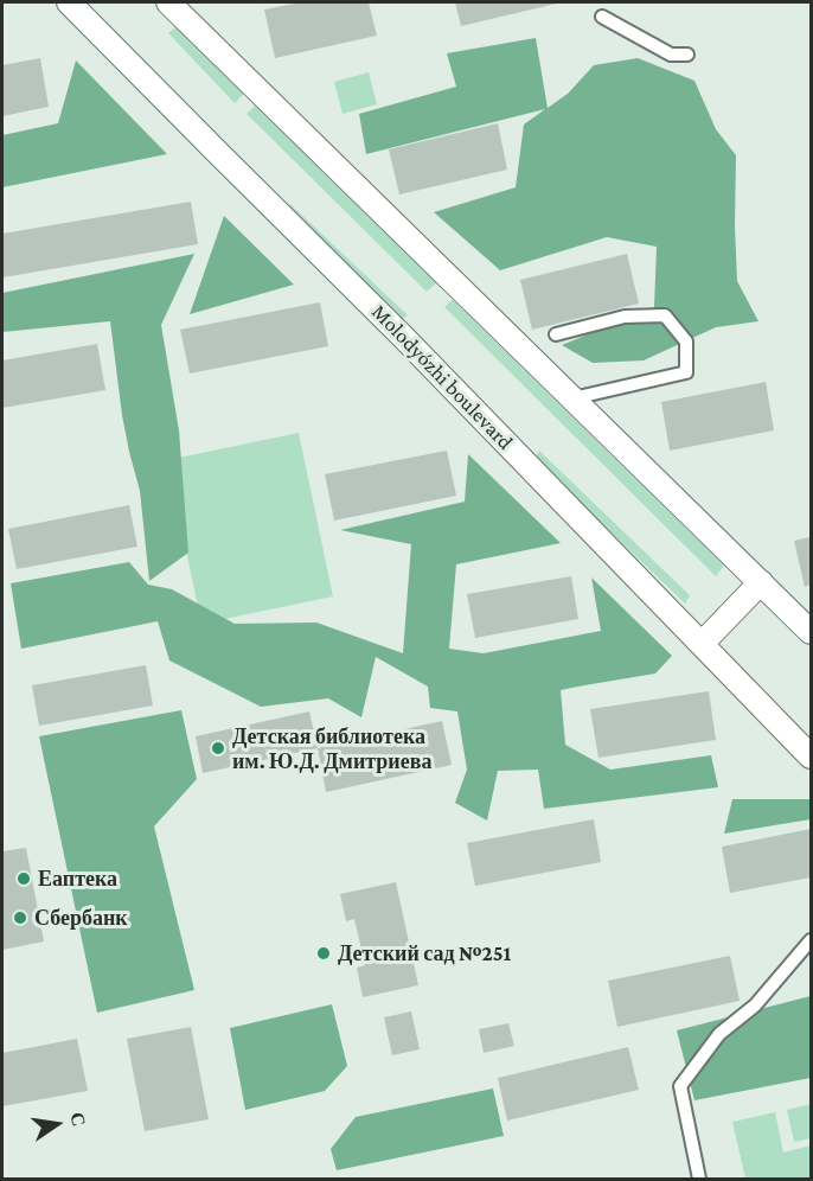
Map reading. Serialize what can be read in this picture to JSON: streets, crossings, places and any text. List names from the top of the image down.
{
  "streets": {
    "street": ["Molodyózhi boulevard"]
  },
  "places": [
    "Детская библиотека им. Ю.Д. Дмитриева",
    "Еаптека",
    "Сбербанк",
    "Детский сад №251"
  ],
  "north": "right"
}
